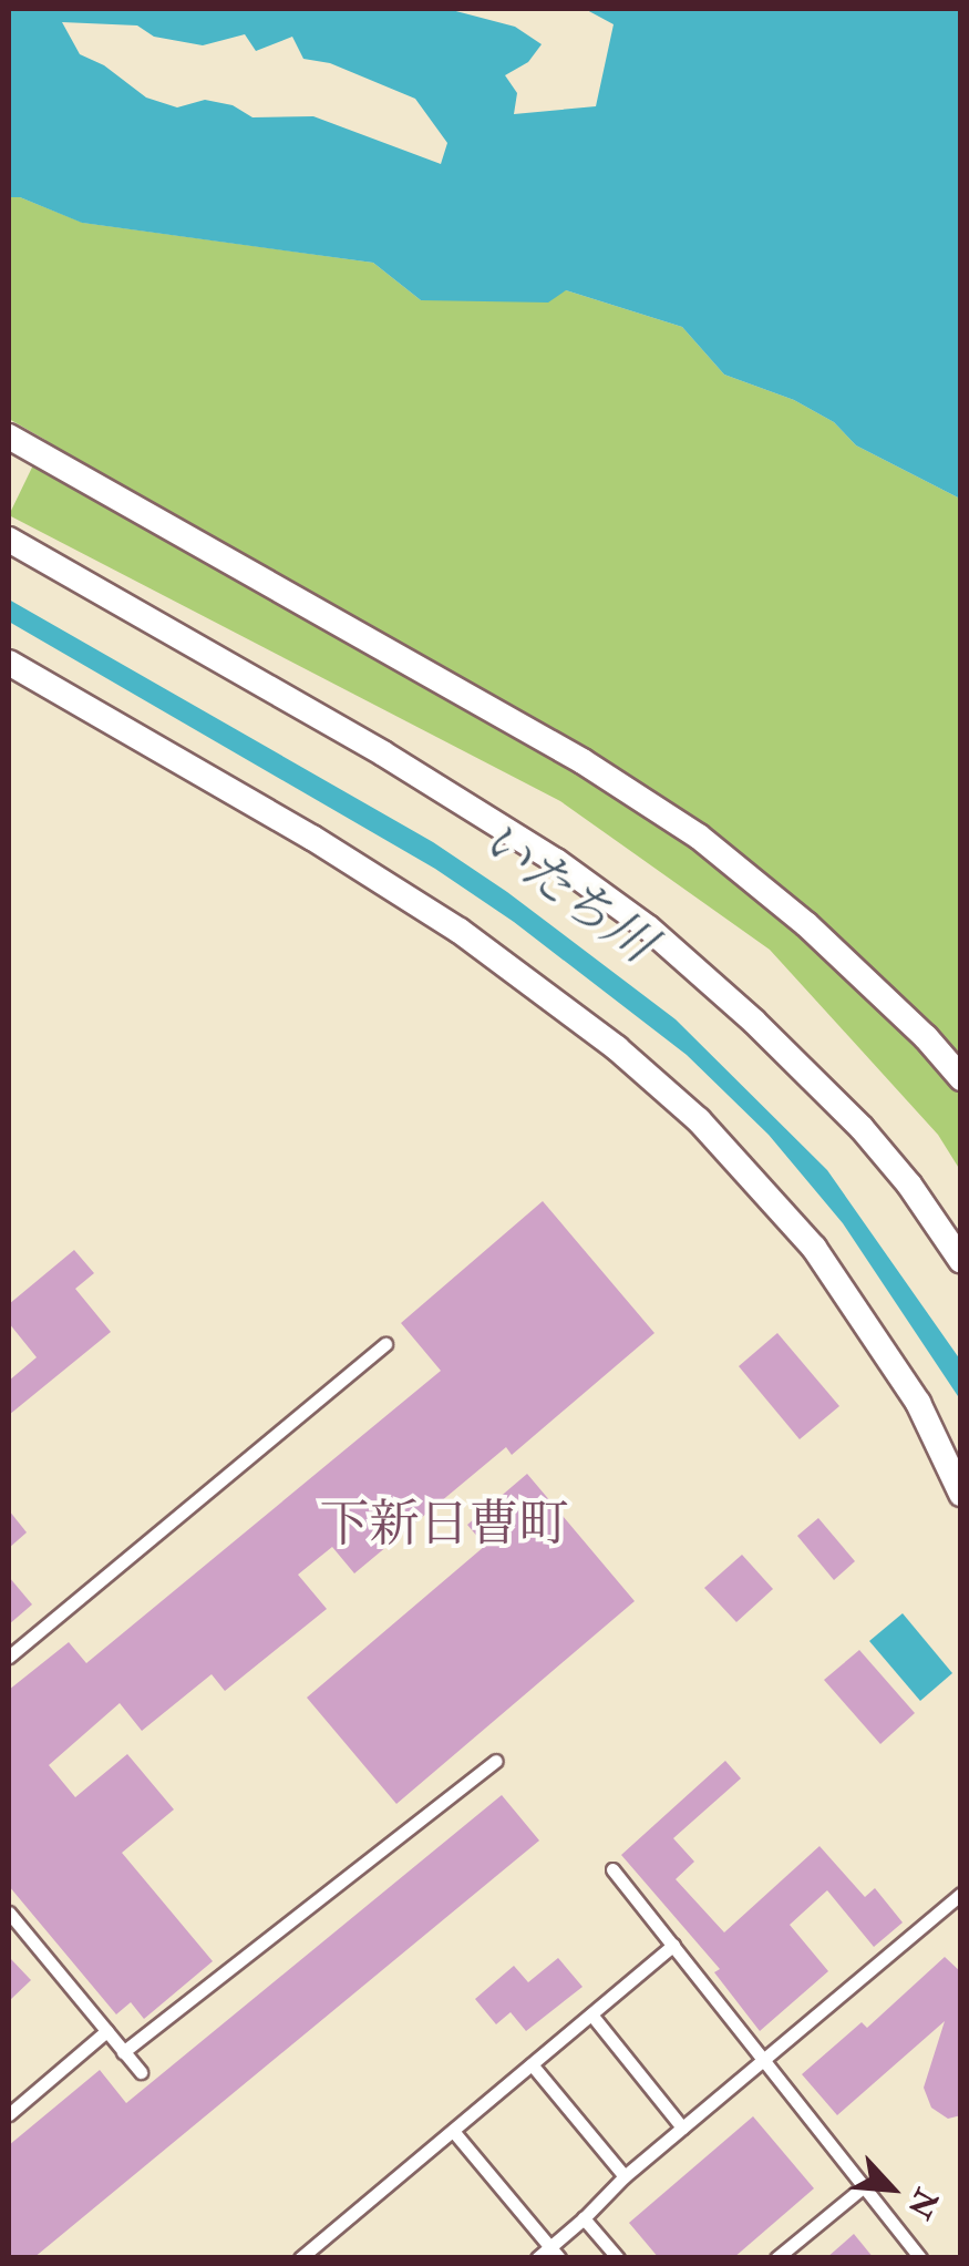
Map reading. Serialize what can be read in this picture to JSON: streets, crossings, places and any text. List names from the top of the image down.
{
  "districts": ["下新日曹町"],
  "water": ["いたち川"],
  "north": "bottom right"
}
